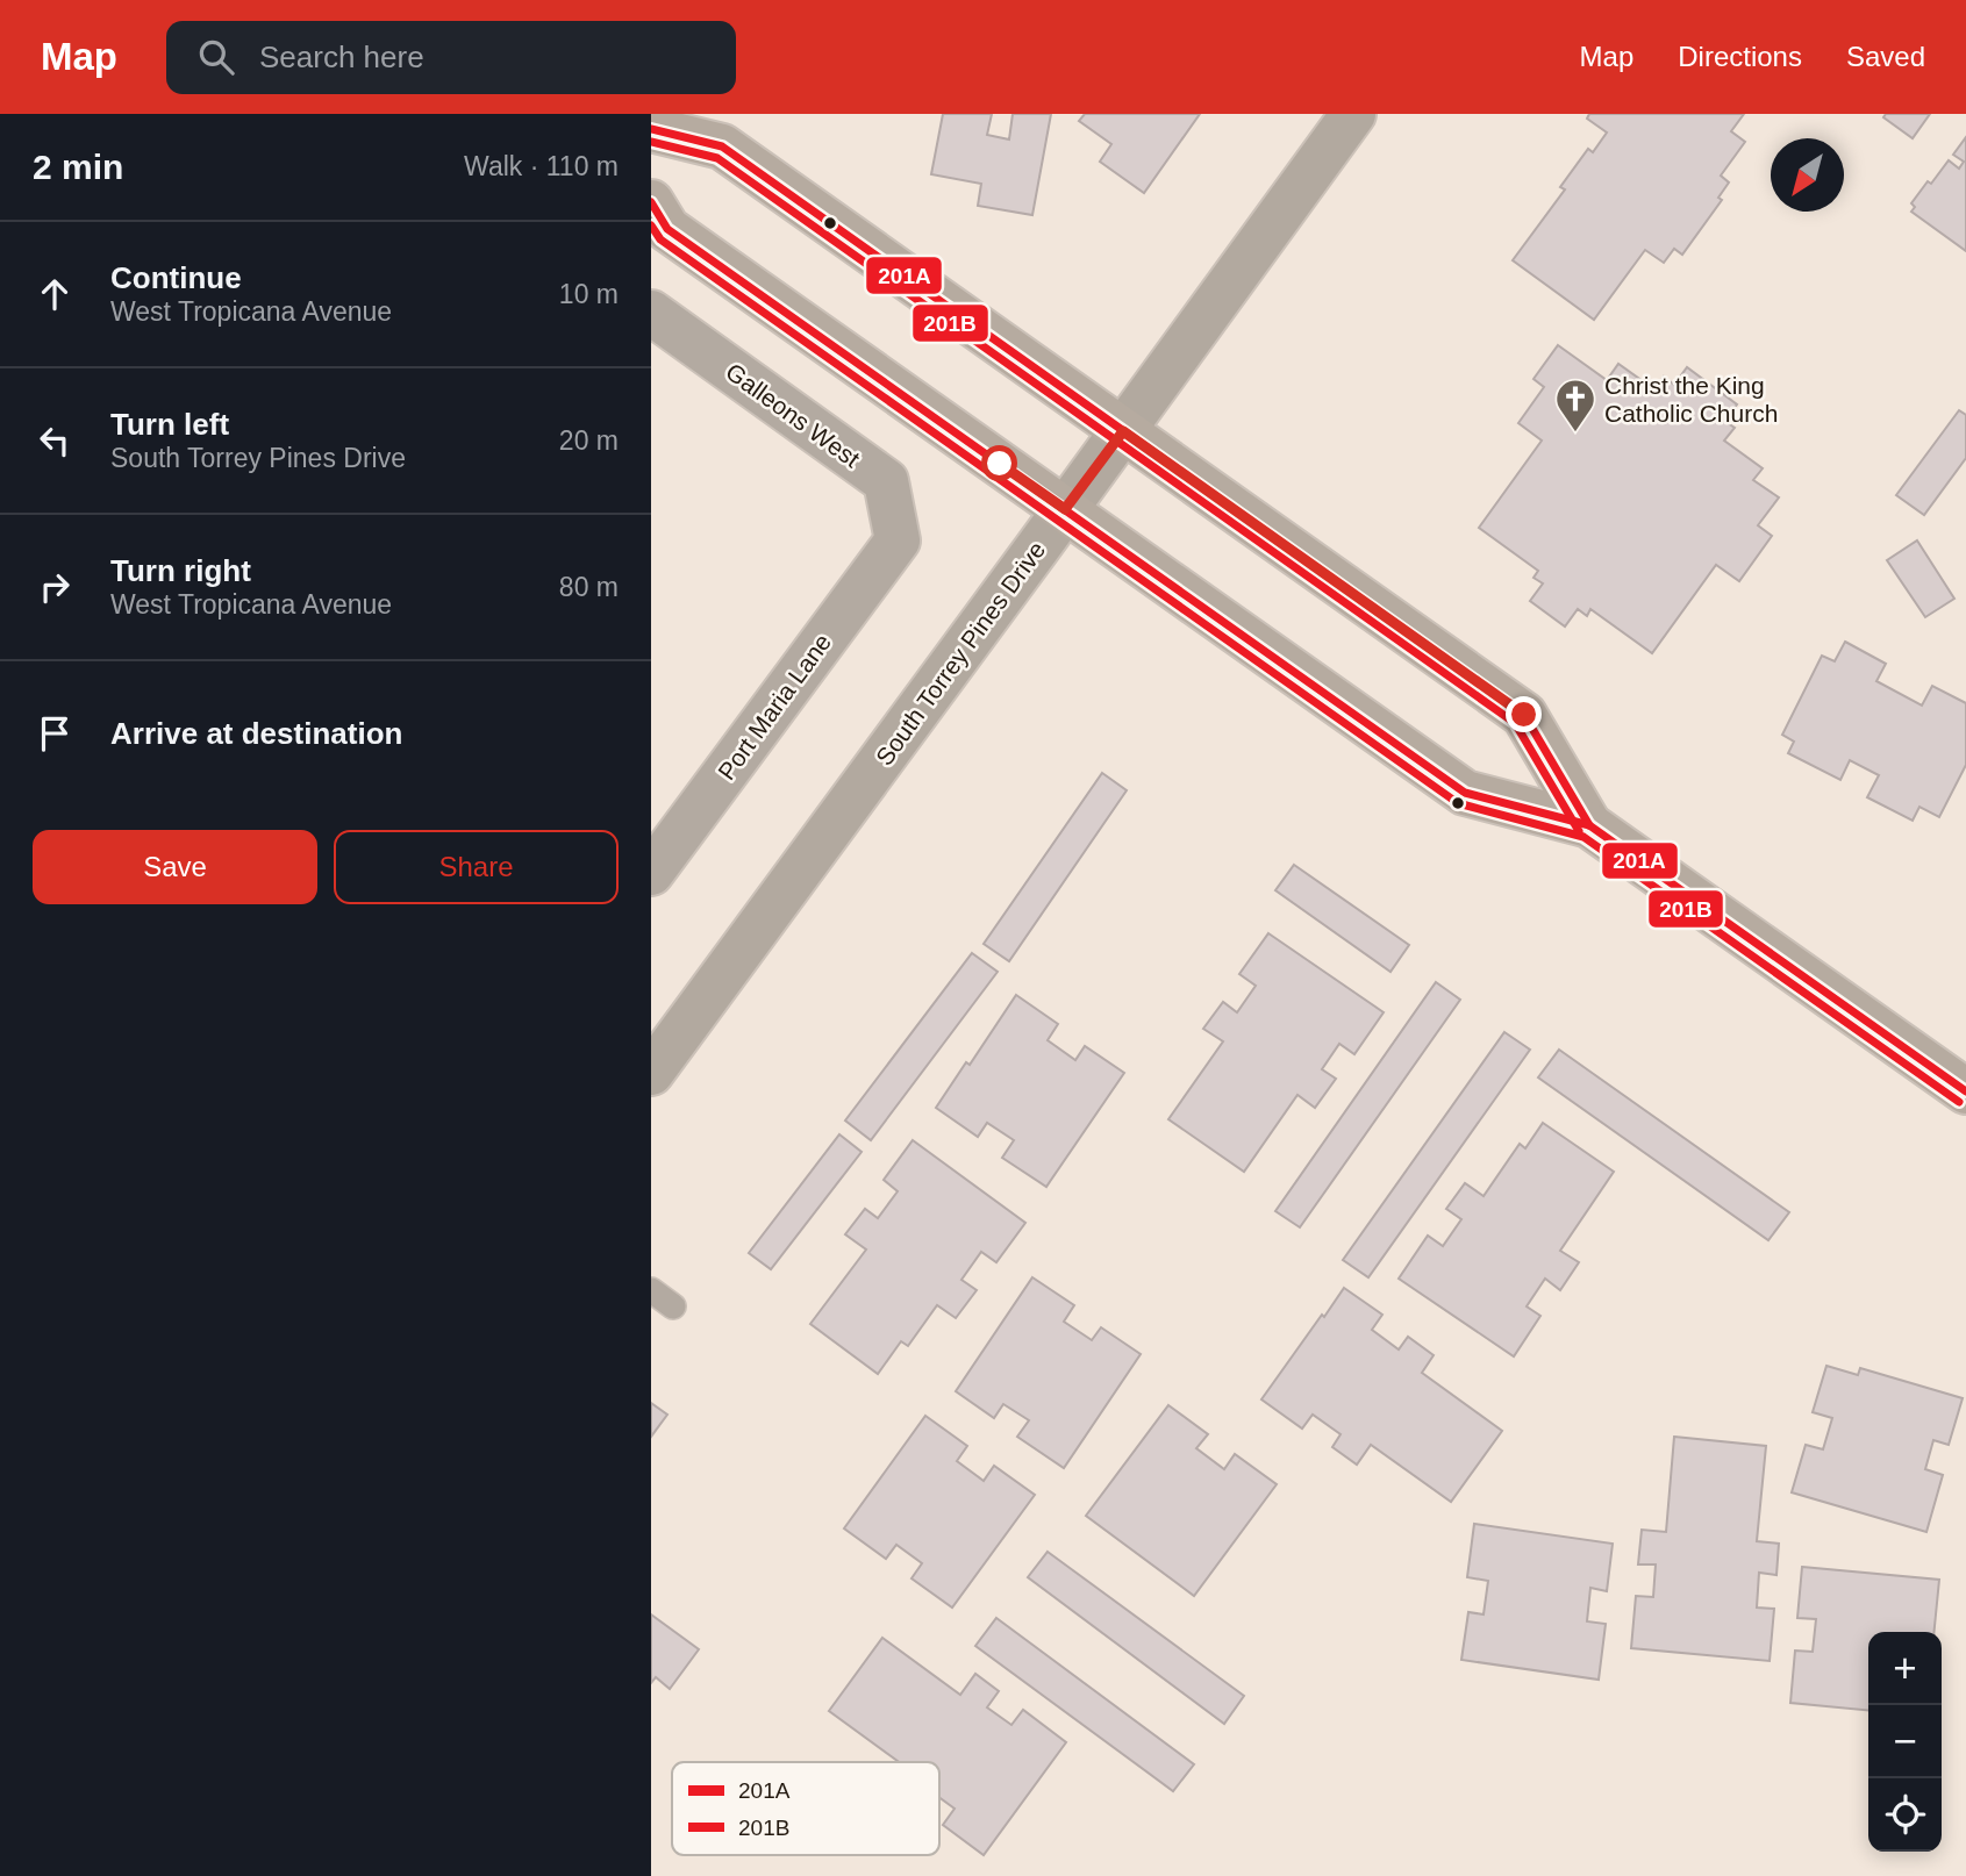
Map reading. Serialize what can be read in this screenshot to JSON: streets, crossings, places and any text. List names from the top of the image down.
{
  "streets": {
    "main road": ["South Torrey Pines Drive"],
    "street": ["Galleons West", "Port Maria Lane"]
  },
  "crossings": [
    ["Galleons West", "Port Maria Lane"]
  ],
  "places": {
    "church": ["Christ the King Catholic Church"]
  },
  "lines": ["transit line 201A", "transit line 201B"],
  "legend": ["201A", "201B"],
  "north": "bottom left",
  "page": {
    "header": "Map",
    "search": "Search here",
    "nav": ["Map", "Directions", "Saved"],
    "heading": ["2 min", "Walk · 110 m"],
    "list": [
      ["Continue", "West Tropicana Avenue", "10 m"],
      ["Turn left", "South Torrey Pines Drive", "20 m"],
      ["Turn right", "West Tropicana Avenue", "80 m"],
      "Arrive at destination"
    ],
    "buttons": ["Save", "Share"],
    "map_buttons": ["+", "−"]
  }
}
